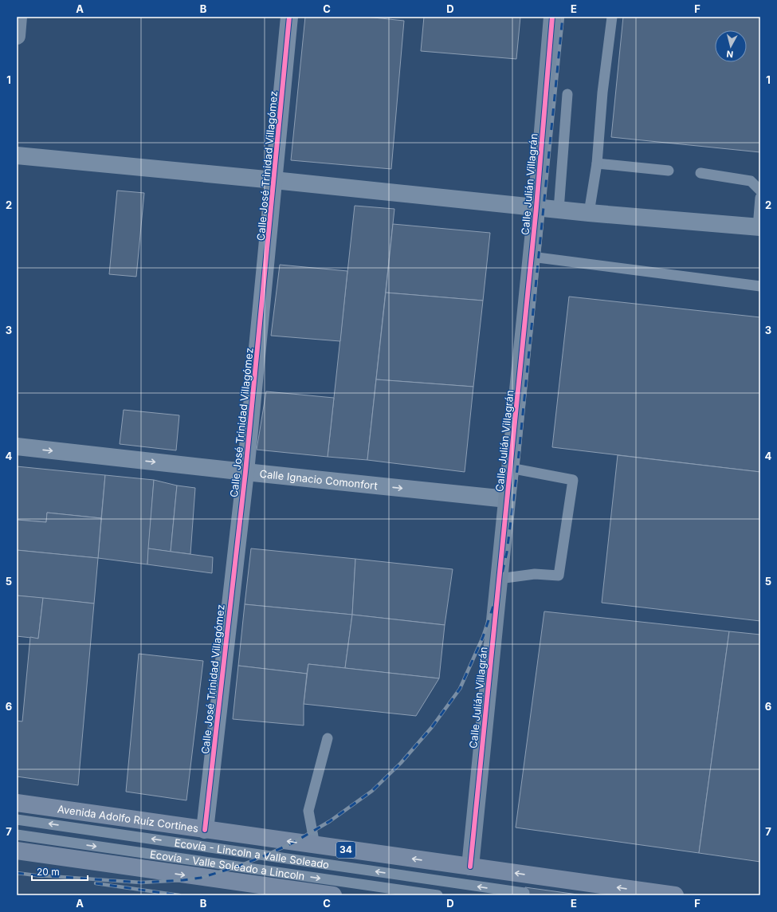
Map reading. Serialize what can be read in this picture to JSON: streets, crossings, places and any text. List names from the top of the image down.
{
  "streets": {
    "main road": ["Avenida Adolfo Ruíz Cortines", "34"],
    "street": ["Calle José Trinidad Villagómez", "Calle Julián Villagrán", "Calle Ignacio Comonfort"],
    "lane": ["Ecovía - Lincoln a Valle Soleado", "Ecovía - Valle Soleado a Lincoln"]
  },
  "crossings": [
    ["Calle José Trinidad Villagómez", "Calle Ignacio Comonfort"],
    ["Calle José Trinidad Villagómez", "Avenida Adolfo Ruíz Cortines"],
    ["Calle Julián Villagrán", "Calle Ignacio Comonfort"],
    ["Calle Julián Villagrán", "Avenida Adolfo Ruíz Cortines"]
  ],
  "one_way": [
    "Calle Ignacio Comonfort",
    "Avenida Adolfo Ruíz Cortines",
    "Ecovía - Lincoln a Valle Soleado",
    "Ecovía - Valle Soleado a Lincoln"
  ],
  "scale_bar": "20 m",
  "north": "bottom",
  "grid": {
    "columns": [
      "A",
      "B",
      "C",
      "D",
      "E",
      "F"
    ],
    "rows": [
      "1",
      "2",
      "3",
      "4",
      "5",
      "6",
      "7"
    ]
  }
}
